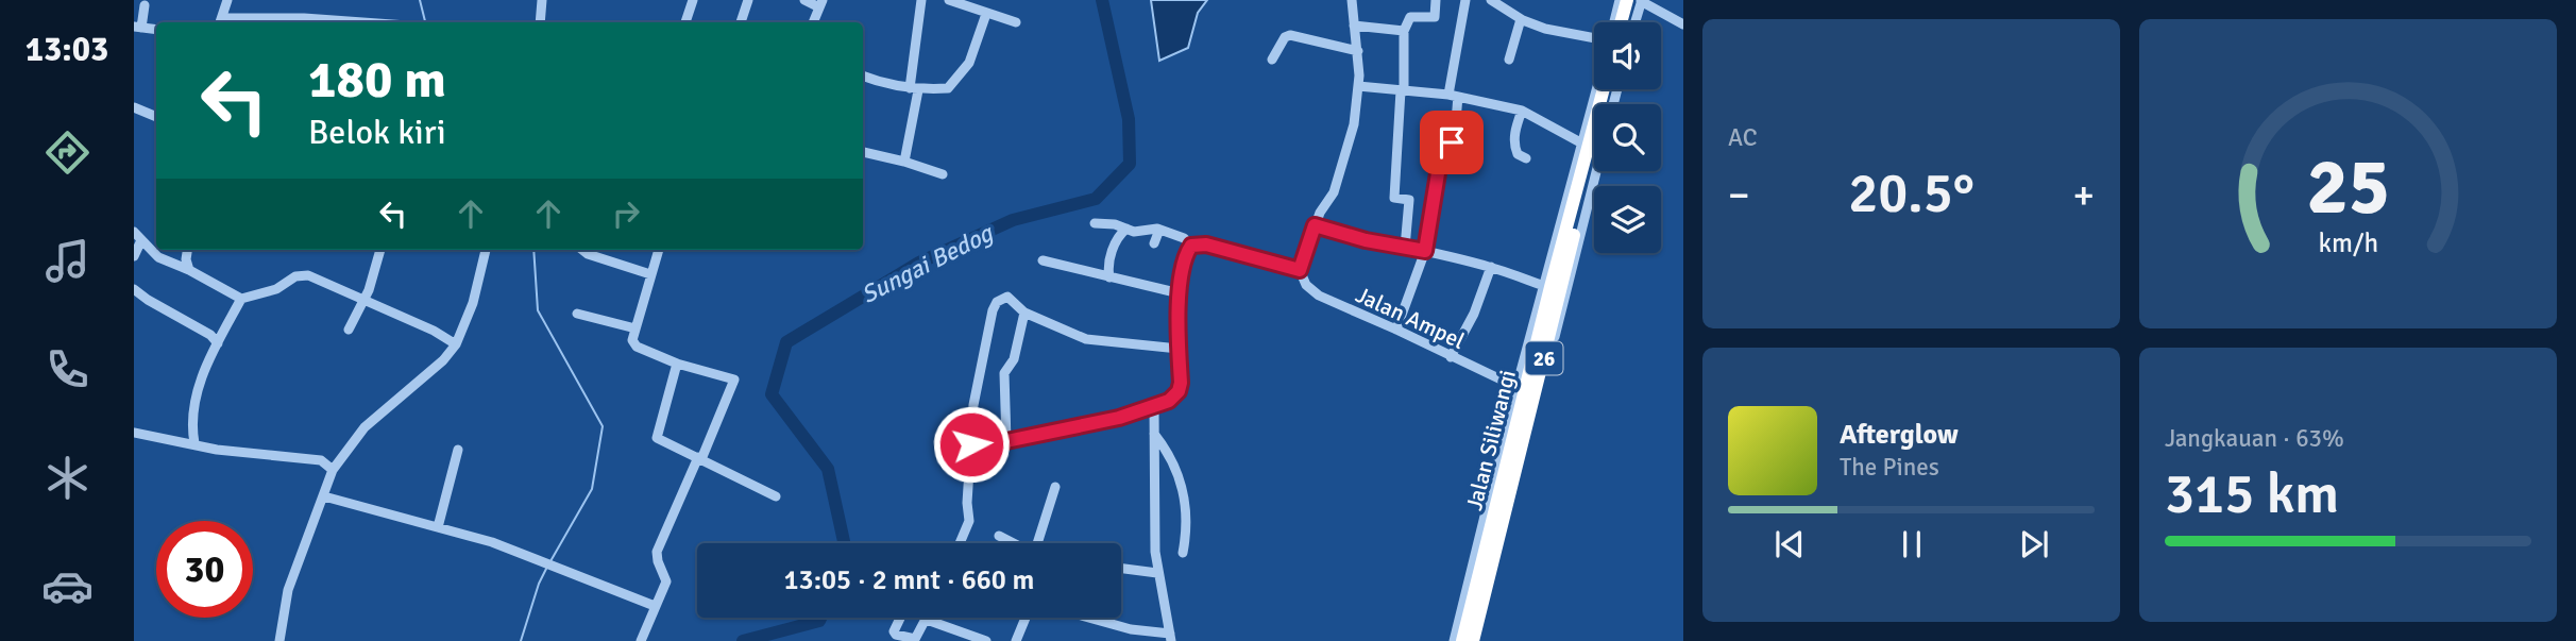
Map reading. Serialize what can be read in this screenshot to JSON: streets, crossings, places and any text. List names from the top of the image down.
{
  "streets": {
    "highway": ["26", "Jalan Siliwangi"],
    "street": ["Jalan Ampel"]
  },
  "water": ["Sungai Bedog"],
  "page": {
    "tabs": "13:03",
    "tile": [
      "AC",
      ["Jangkauan · 63%", "315 km"]
    ],
    "turn": ["180 m", "Belok kiri"],
    "heat": ["−", "20.5°", "+"],
    "song": ["Afterglow", "The Pines"],
    "limit": "30",
    "trip": "13:05 · 2 mnt · 660 m",
    "gauge": ["25", "km/h"]
  }
}
